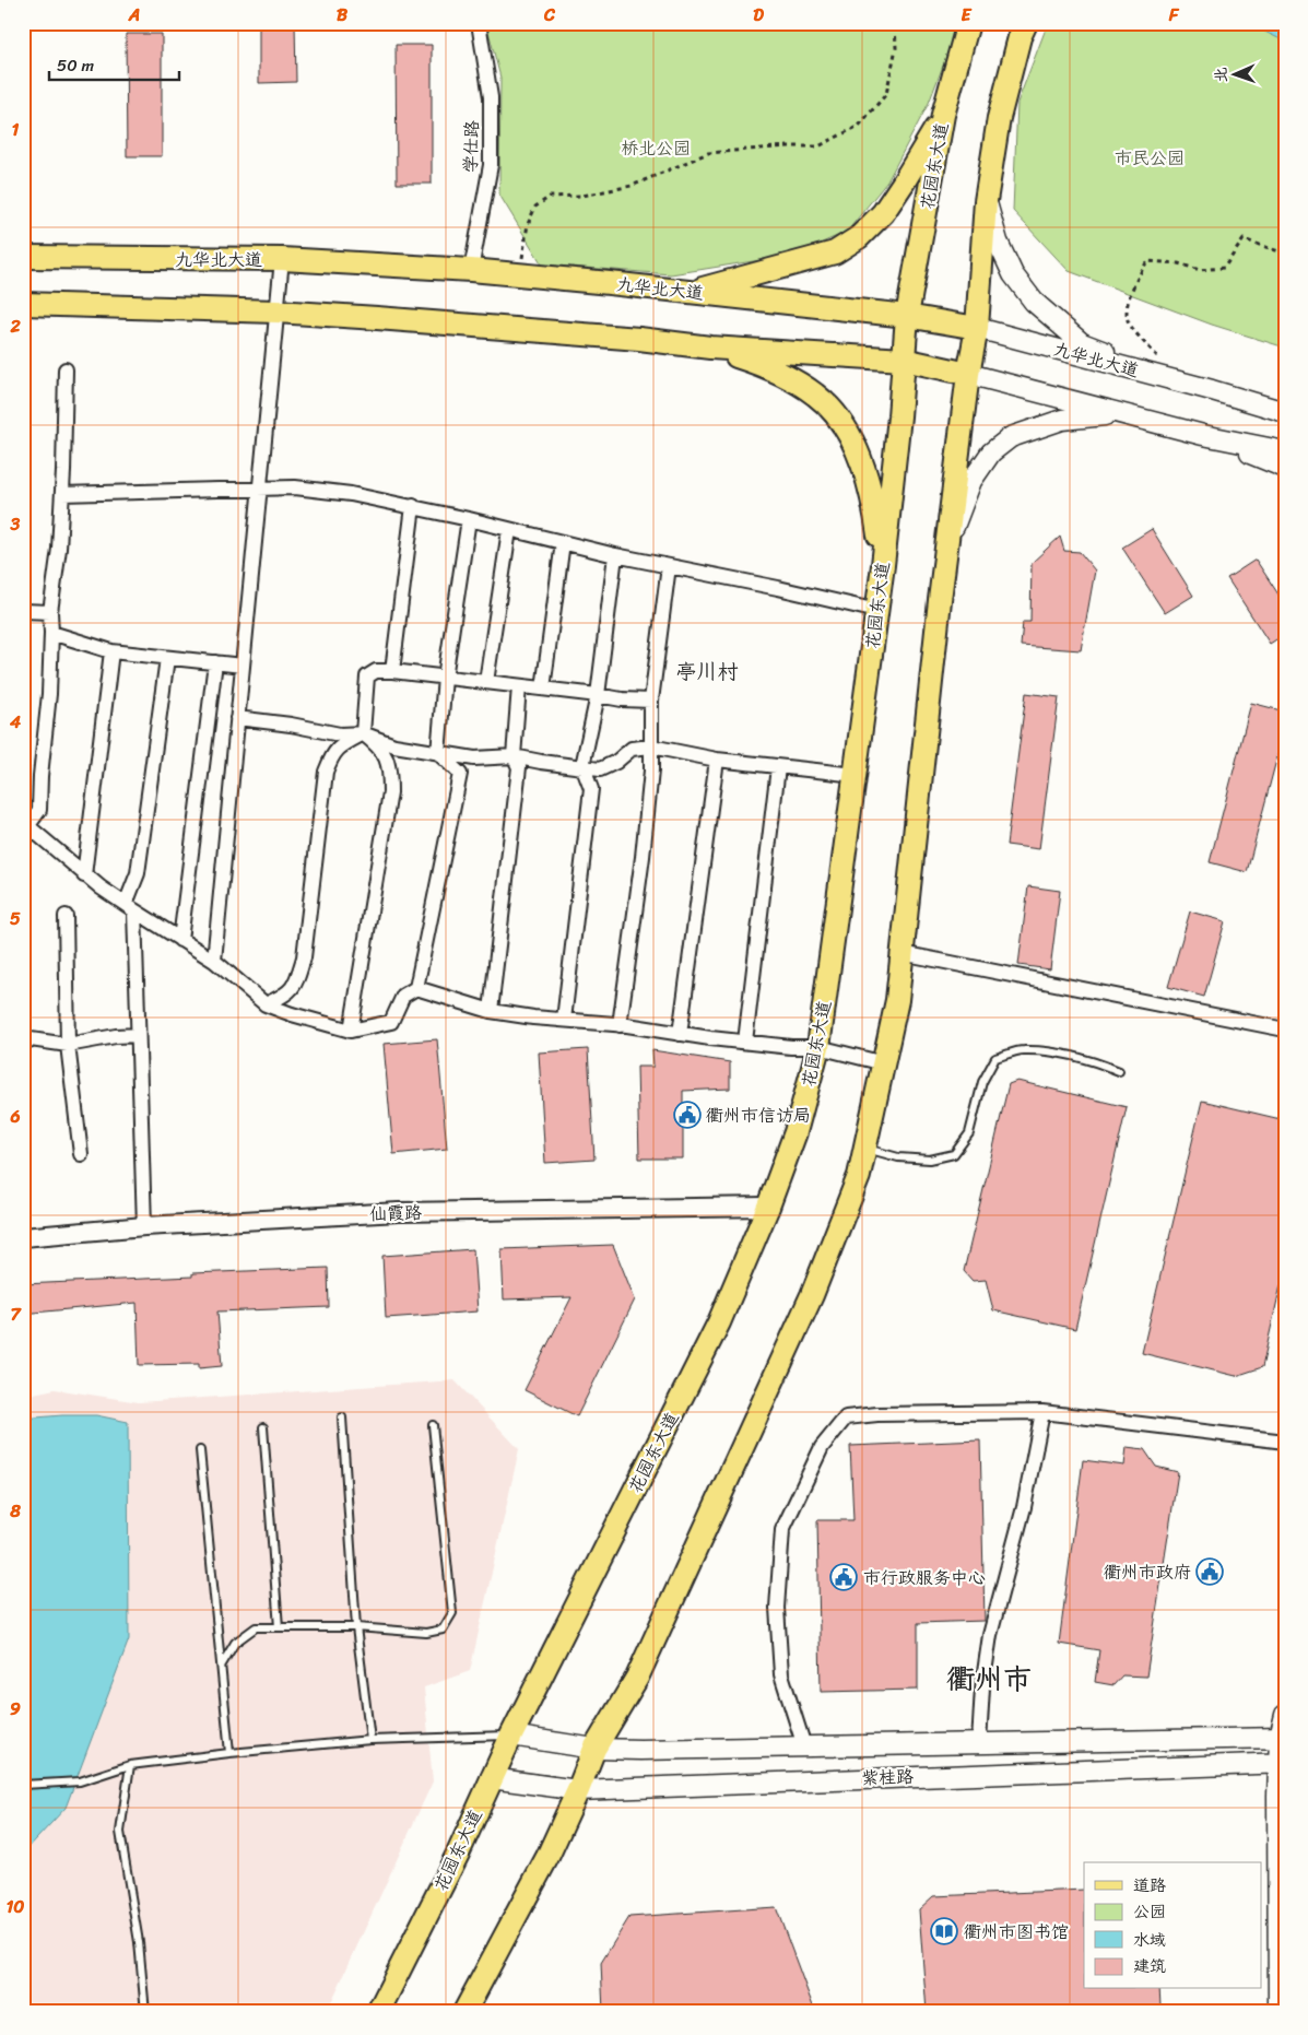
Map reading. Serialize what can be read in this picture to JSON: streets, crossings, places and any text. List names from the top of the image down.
{
  "streets": {
    "main road": ["花园东大道", "九华北大道", "紫桂路"],
    "street": ["学仕路", "仙霞路"]
  },
  "crossings": [
    ["学仕路", "九华北大道"],
    ["花园东大道", "九华北大道"],
    ["花园东大道", "仙霞路"],
    ["花园东大道", "紫桂路"]
  ],
  "districts": ["亭川村", "衢州市"],
  "parks": ["桥北公园", "市民公园"],
  "places": {
    "public building": ["衢州市信访局", "衢州市政府", "市行政服务中心"],
    "library": ["衢州市图书馆"]
  },
  "legend": [
    "道路",
    "公园",
    "水域",
    "建筑"
  ],
  "scale_bar": "50 m",
  "north": "left",
  "grid": {
    "columns": [
      "A",
      "B",
      "C",
      "D",
      "E",
      "F"
    ],
    "rows": [
      "1",
      "2",
      "3",
      "4",
      "5",
      "6",
      "7",
      "8",
      "9",
      "10"
    ]
  }
}
